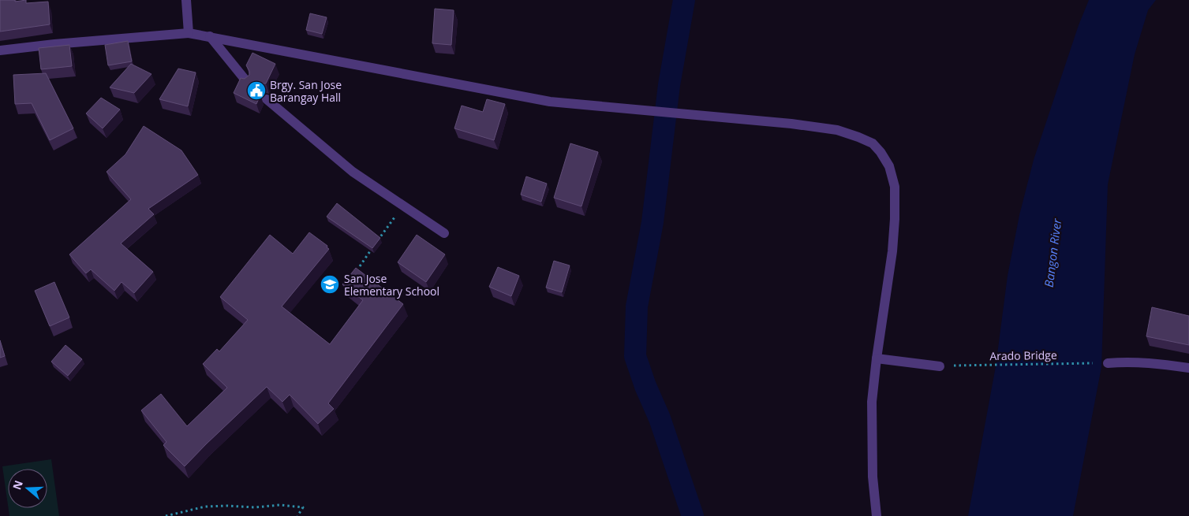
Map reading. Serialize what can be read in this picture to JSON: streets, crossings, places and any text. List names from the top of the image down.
{
  "streets": {
    "path": ["Arado Bridge"]
  },
  "water": ["Bangon River"],
  "places": {
    "public building": ["Brgy. San Jose Barangay Hall"],
    "school or university": ["San Jose Elementary School"]
  },
  "north": "left"
}
